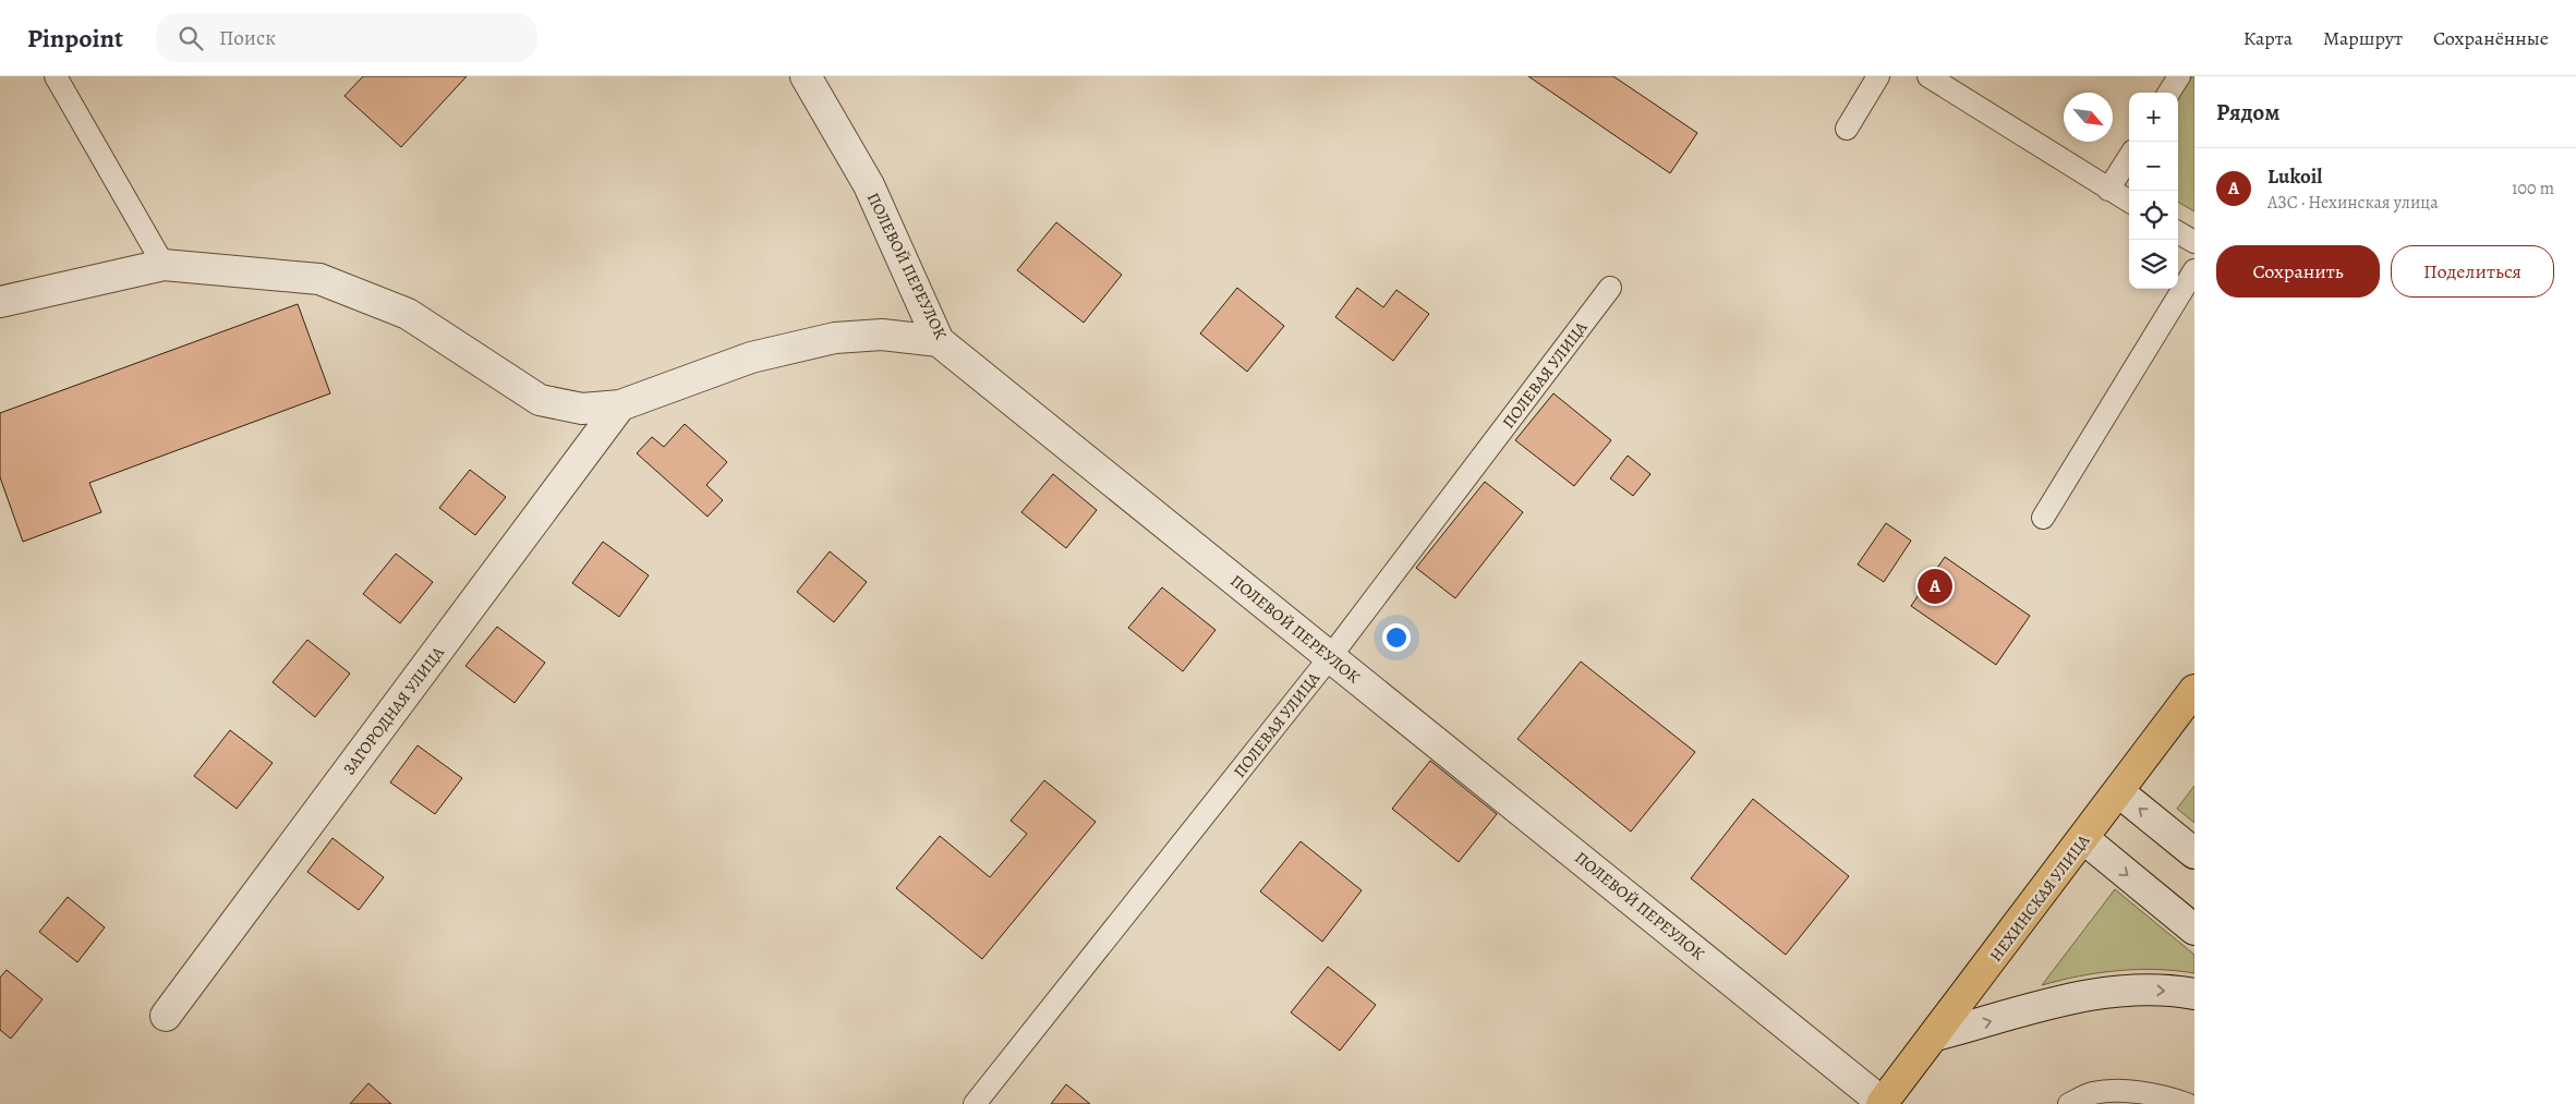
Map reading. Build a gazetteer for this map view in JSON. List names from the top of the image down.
{
  "streets": {
    "main road": ["НЕХИНСКАЯ УЛИЦА"],
    "street": ["ПОЛЕВОЙ ПЕРЕУЛОК", "ЗАГОРОДНАЯ УЛИЦА"],
    "lane": ["ПОЛЕВАЯ УЛИЦА"]
  },
  "crossings": [
    ["ПОЛЕВОЙ ПЕРЕУЛОК", "ПОЛЕВАЯ УЛИЦА"],
    ["ПОЛЕВОЙ ПЕРЕУЛОК", "НЕХИНСКАЯ УЛИЦА"]
  ],
  "north": "bottom right",
  "page": {
    "header": "Pinpoint",
    "search": "Поиск",
    "nav": ["Карта", "Маршрут", "Сохранённые"],
    "heading": "Рядом",
    "map_buttons": ["+", "−"],
    "list": [
      {
        "mark": "A",
        "name": "Lukoil",
        "note": "АЗС · Нехинская улица",
        "value": "100 m"
      }
    ],
    "buttons": ["Сохранить", "Поделиться"],
    "pins": "A"
  }
}
